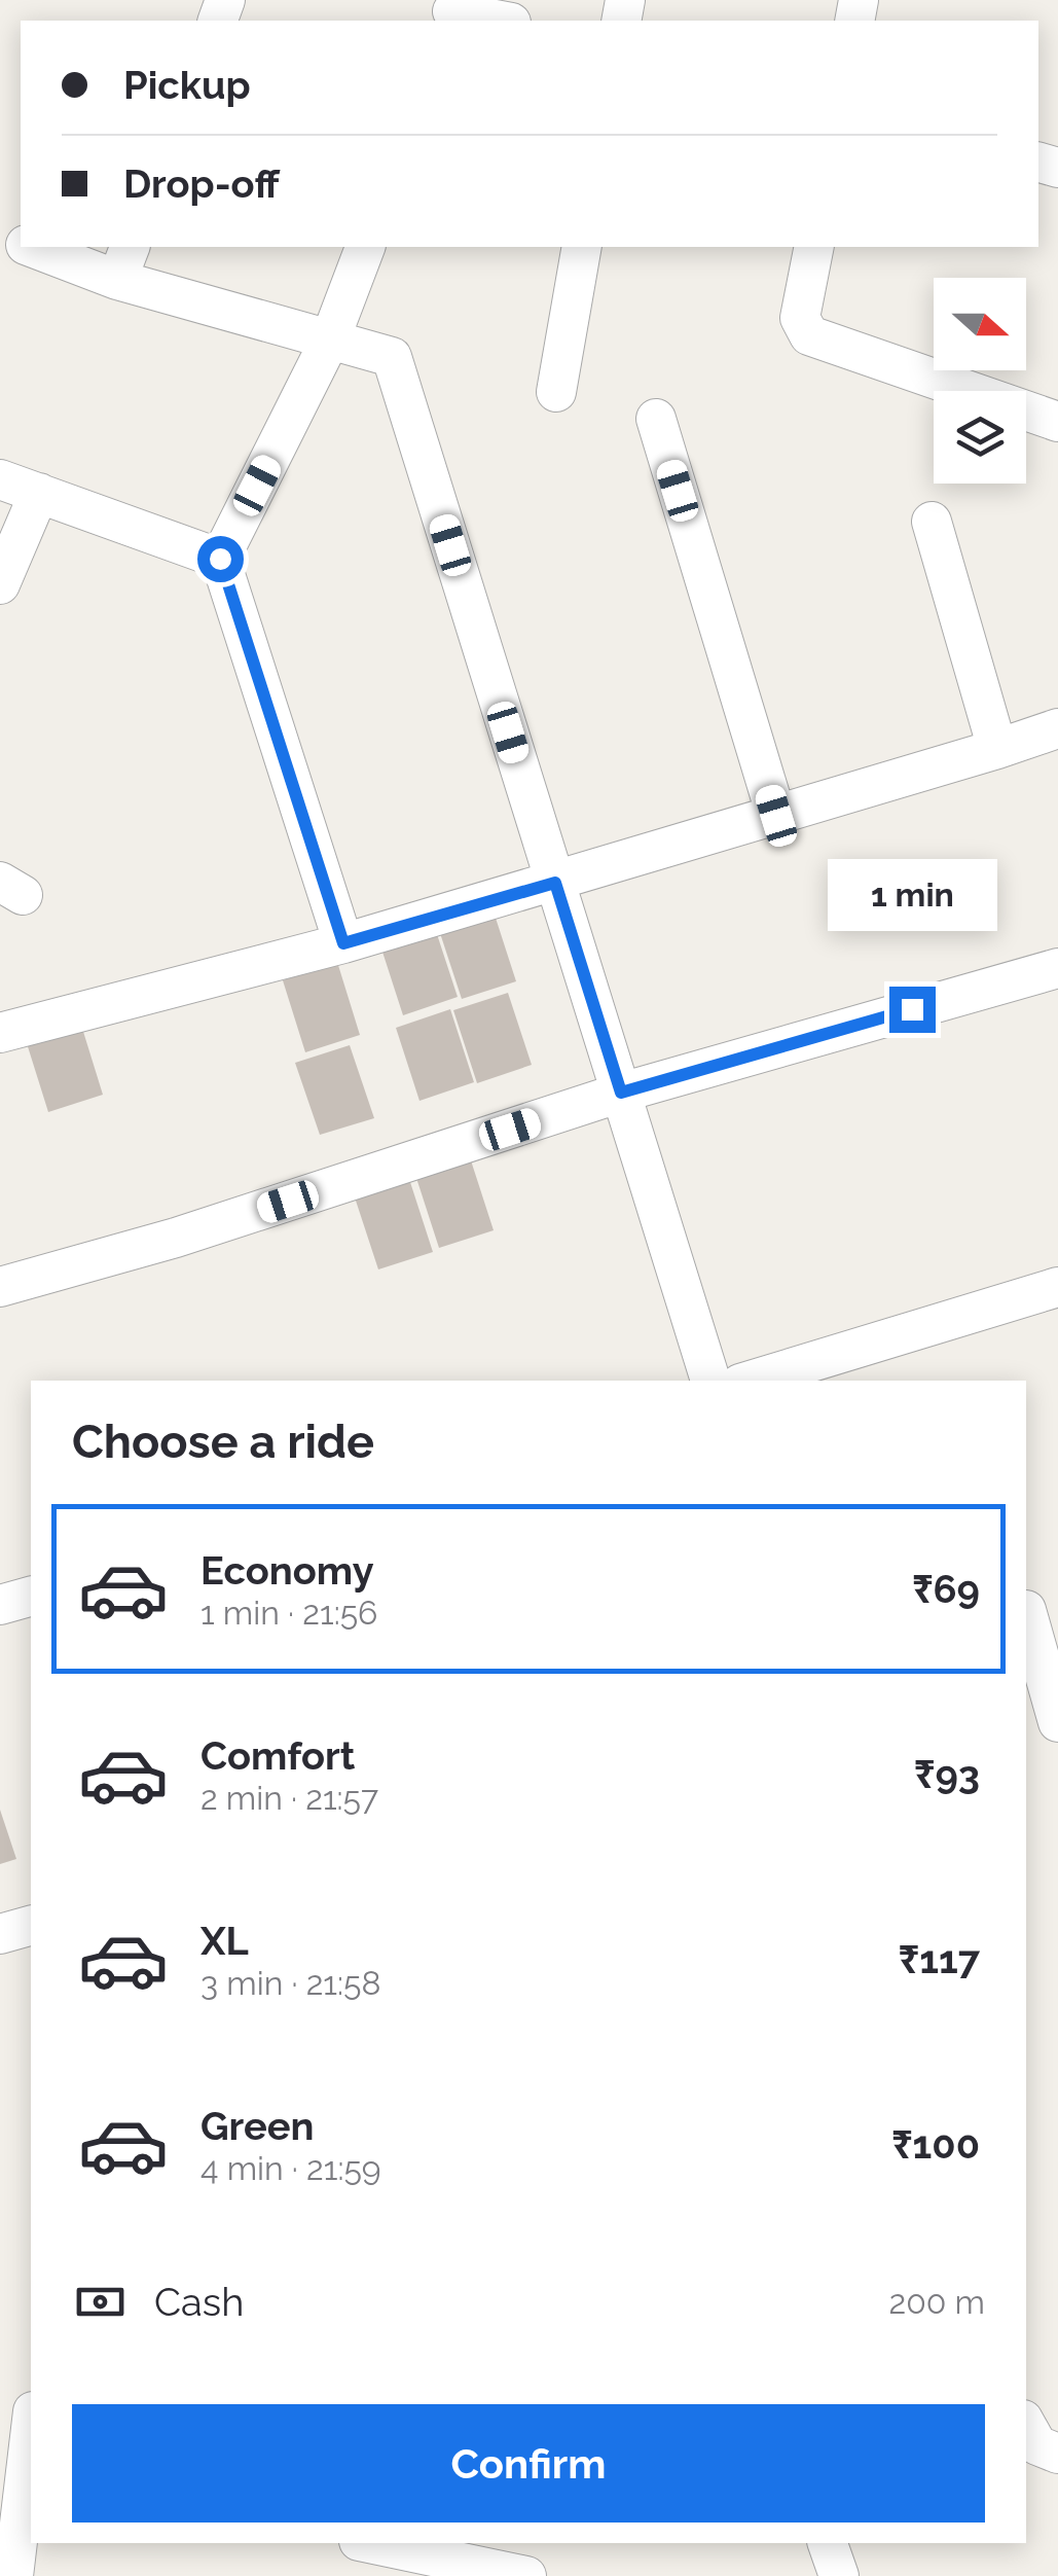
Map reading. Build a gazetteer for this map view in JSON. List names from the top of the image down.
{
  "north": "right",
  "page": {
    "banner": ["Pickup", "Drop-off"],
    "bubble": "1 min",
    "heading": "Choose a ride",
    "list": [
      {
        "name": "Economy",
        "note": "1 min · 21:56",
        "value": "₹69"
      },
      {
        "name": "Comfort",
        "note": "2 min · 21:57",
        "value": "₹93"
      },
      {
        "name": "XL",
        "note": "3 min · 21:58",
        "value": "₹117"
      },
      {
        "name": "Green",
        "note": "4 min · 21:59",
        "value": "₹100"
      }
    ],
    "pay": ["Cash", "200 m"],
    "buttons": "Confirm"
  }
}
